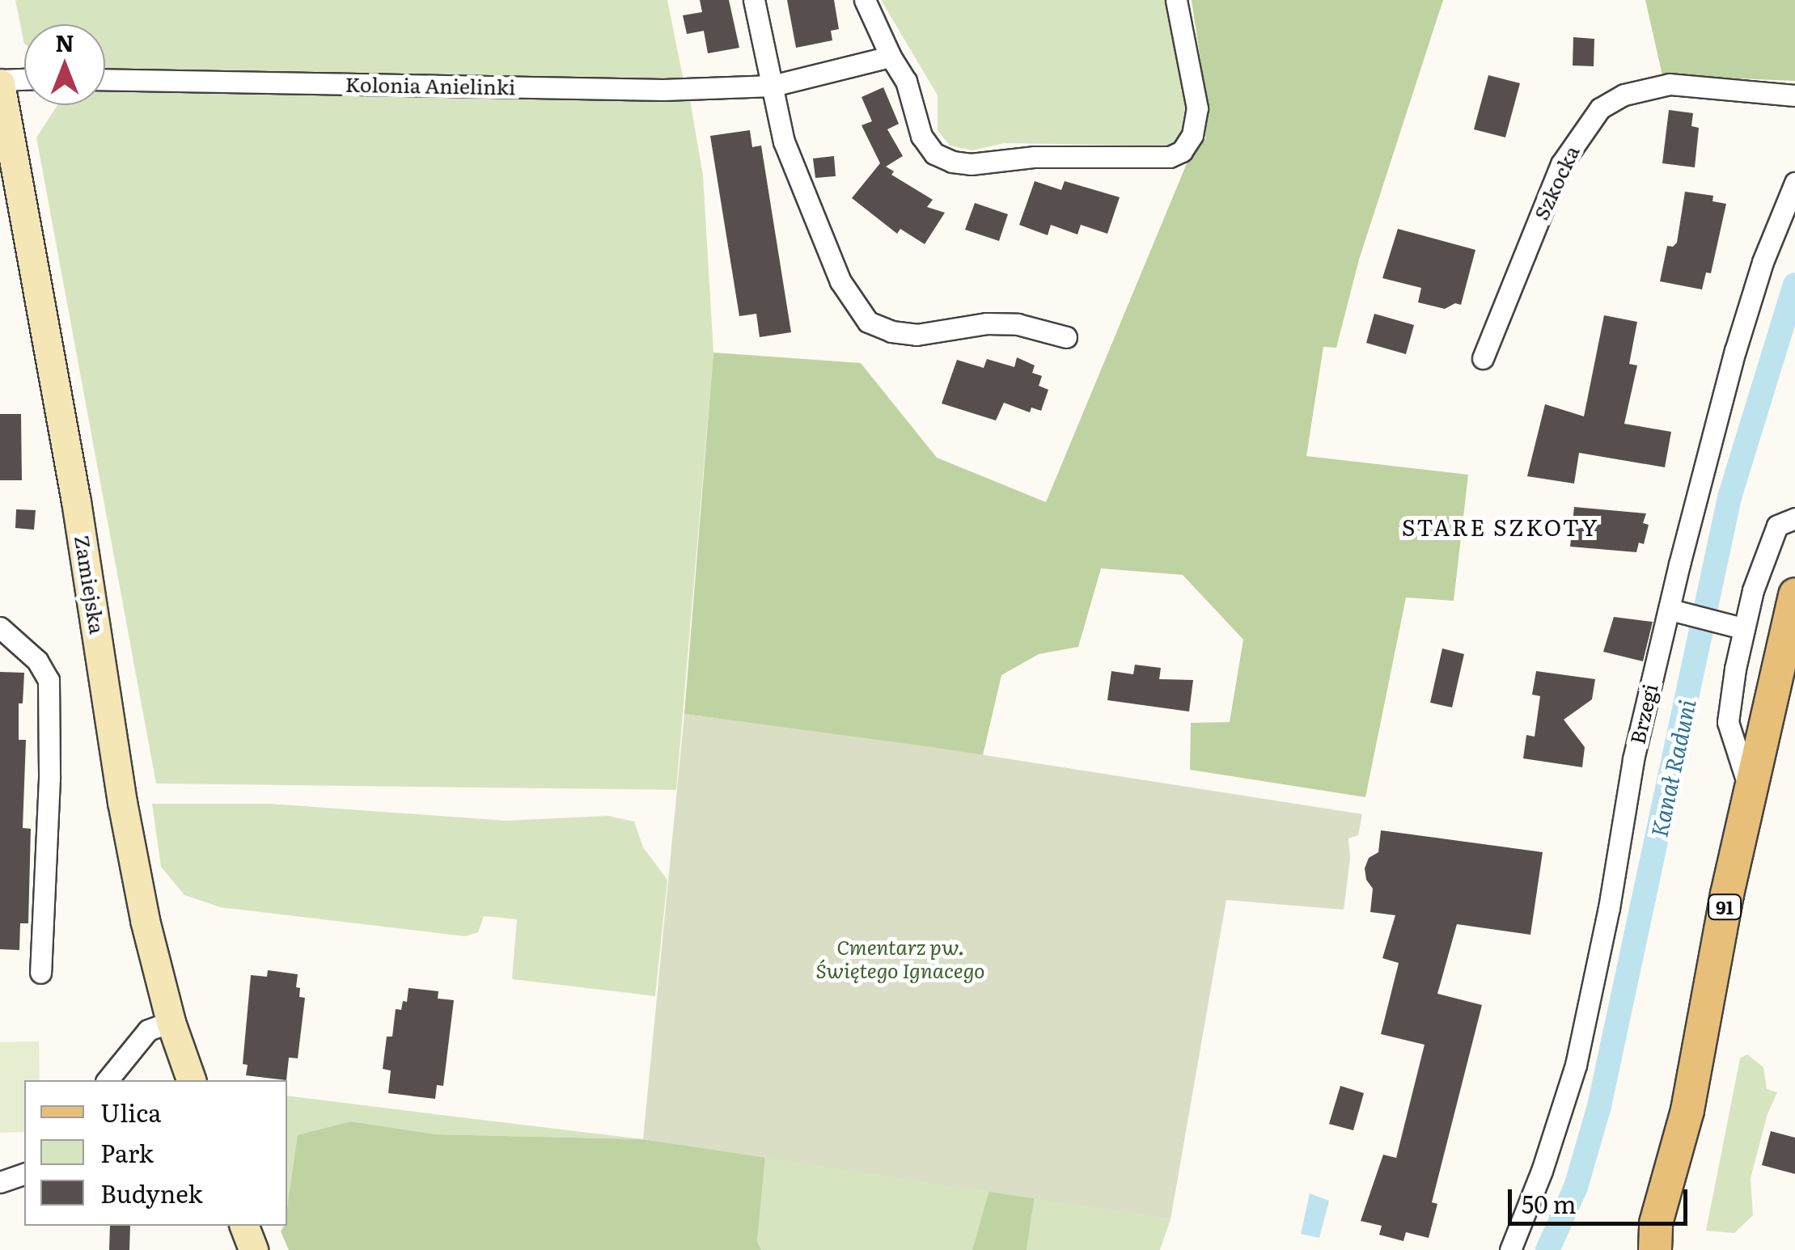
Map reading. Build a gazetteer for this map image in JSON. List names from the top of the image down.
{
  "streets": {
    "main road": ["91"],
    "street": [
      "Kolonia Anielinki",
      "Szkocka",
      "Zamiejska",
      "Brzegi"
    ]
  },
  "districts": ["STARE SZKOTY"],
  "water": ["Kanał Raduni"],
  "parks": ["Cmentarz pw. Świętego Ignacego"],
  "legend": ["Ulica", "Park", "Budynek"],
  "scale_bar": "50 m",
  "north": "top"
}
